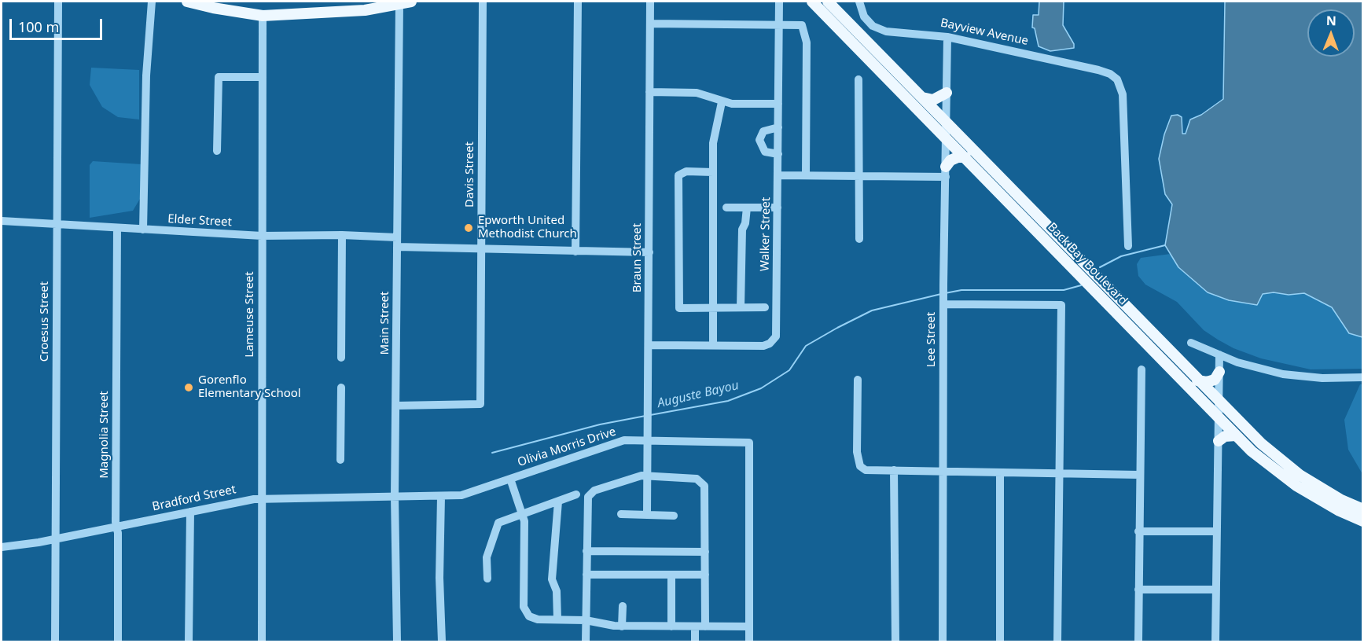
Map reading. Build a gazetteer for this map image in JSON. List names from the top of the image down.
{
  "streets": {
    "main road": ["Back Bay Boulevard"],
    "street": [
      "Bayview Avenue",
      "Davis Street",
      "Elder Street",
      "Walker Street",
      "Braun Street",
      "Lameuse Street",
      "Croesus Street",
      "Main Street",
      "Lee Street",
      "Magnolia Street",
      "Olivia Morris Drive",
      "Bradford Street"
    ]
  },
  "crossings": [
    ["Bayview Avenue", "Lee Street"],
    ["Davis Street", "Main Street"],
    ["Elder Street", "Lameuse Street"],
    ["Elder Street", "Croesus Street"],
    ["Elder Street", "Main Street"],
    ["Elder Street", "Magnolia Street"],
    ["Walker Street", "Braun Street"],
    ["Braun Street", "Olivia Morris Drive"],
    ["Back Bay Boulevard", "Lee Street"],
    ["Lameuse Street", "Bradford Street"],
    ["Croesus Street", "Bradford Street"],
    ["Main Street", "Olivia Morris Drive"],
    ["Main Street", "Bradford Street"],
    ["Magnolia Street", "Bradford Street"],
    ["Olivia Morris Drive", "Bradford Street"]
  ],
  "water": ["Auguste Bayou"],
  "places": ["Epworth United Methodist Church", "Gorenflo Elementary School"],
  "scale_bar": "100 m",
  "north": "top"
}
